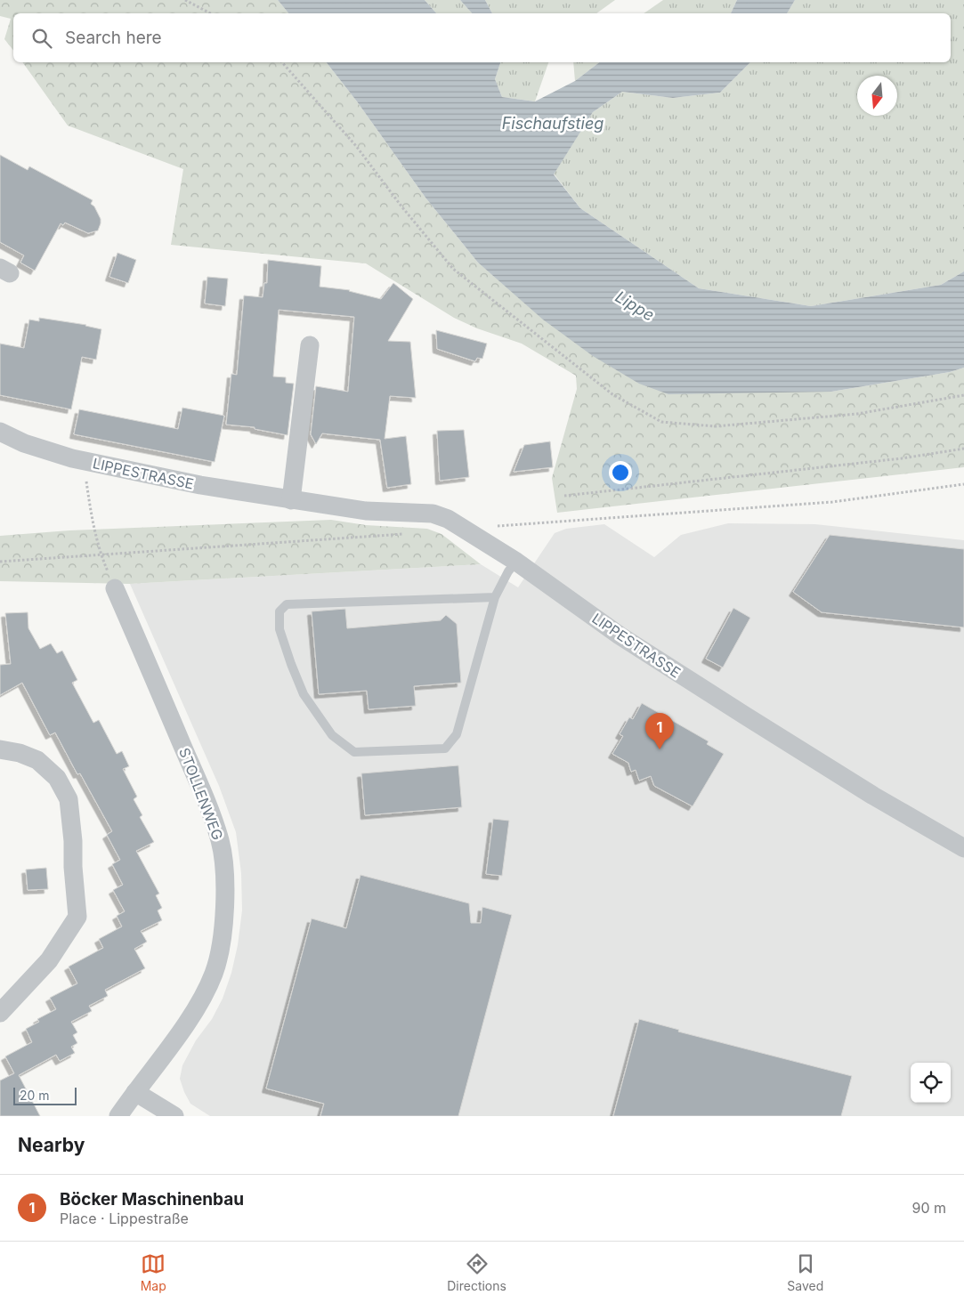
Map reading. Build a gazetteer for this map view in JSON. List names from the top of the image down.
{
  "streets": {
    "street": ["LIPPESTRASSE", "STOLLENWEG"]
  },
  "water": ["Fischaufstieg", "Lippe"],
  "scale_bar": "20 m",
  "north": "bottom",
  "page": {
    "search": "Search here",
    "pins": "1",
    "scale": "20 m",
    "heading": "Nearby",
    "list": [
      {
        "mark": "1",
        "name": "Böcker Maschinenbau",
        "note": "Place · Lippestraße",
        "value": "90 m"
      }
    ],
    "nav": ["Map", "Directions", "Saved"]
  }
}
